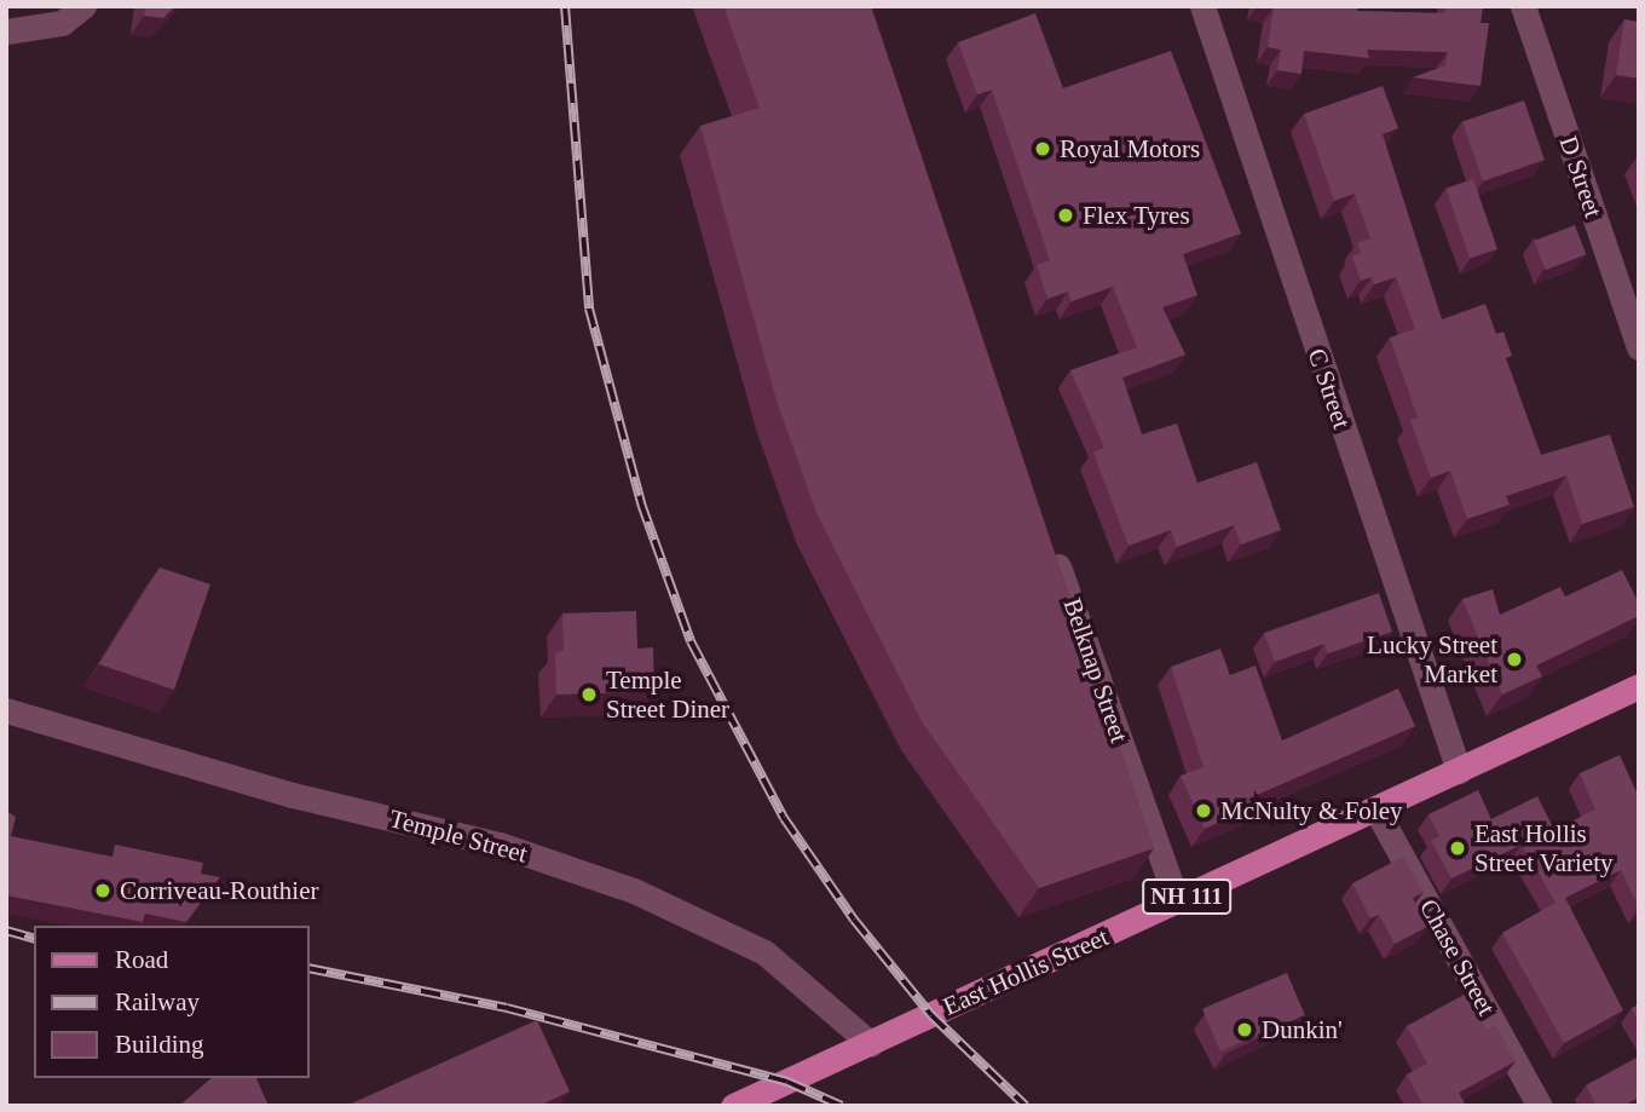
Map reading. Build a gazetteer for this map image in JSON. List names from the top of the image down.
{
  "streets": {
    "main road": ["NH 111", "East Hollis Street"],
    "street": [
      "D Street",
      "C Street",
      "Belknap Street",
      "Temple Street",
      "Chase Street"
    ]
  },
  "crossings": [
    ["C Street", "East Hollis Street"],
    ["Belknap Street", "East Hollis Street"],
    ["Temple Street", "East Hollis Street"],
    ["Chase Street", "East Hollis Street"]
  ],
  "places": [
    "Royal Motors",
    "Flex Tyres",
    "Lucky Street Market",
    "Temple Street Diner",
    "McNulty & Foley",
    "East Hollis Street Variety",
    "Corriveau-Routhier",
    "Dunkin'"
  ],
  "legend": ["Road", "Railway", "Building"]
}
